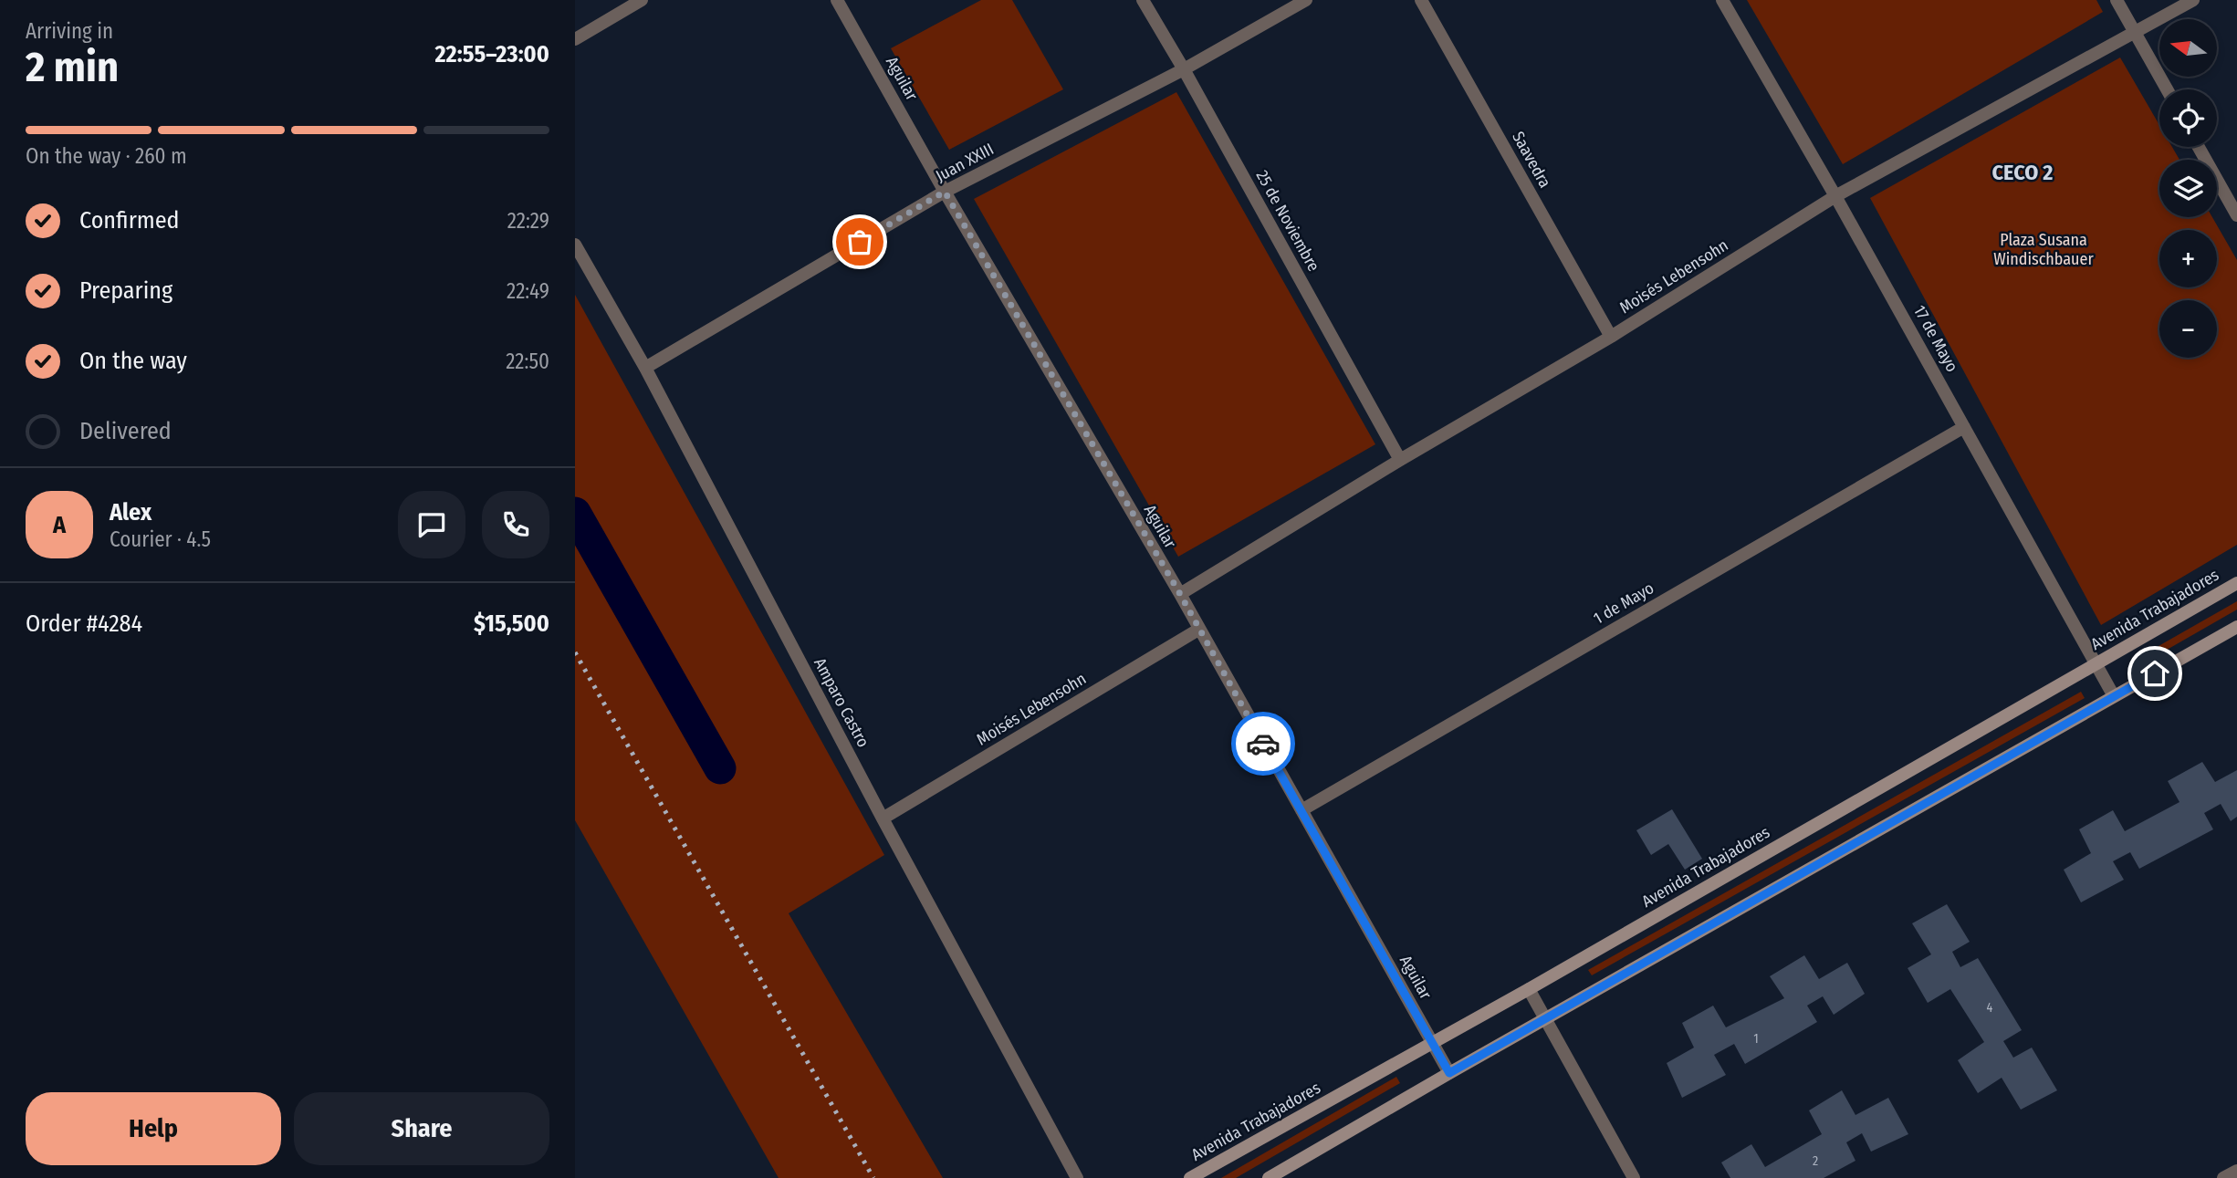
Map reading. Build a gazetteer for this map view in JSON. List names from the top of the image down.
{
  "streets": {
    "main road": ["Avenida Trabajadores"],
    "street": [
      "Aguilar",
      "Saavedra",
      "Juan XXIII",
      "25 de Noviembre",
      "Moisés Lebensohn",
      "17 de Mayo",
      "1 de Mayo",
      "Amparo Castro"
    ]
  },
  "crossings": [
    ["Aguilar", "Juan XXIII"],
    ["Aguilar", "Moisés Lebensohn"],
    ["Aguilar", "1 de Mayo"],
    ["Aguilar", "Avenida Trabajadores"],
    ["Saavedra", "Moisés Lebensohn"],
    ["Juan XXIII", "25 de Noviembre"],
    ["Juan XXIII", "Amparo Castro"],
    ["25 de Noviembre", "Moisés Lebensohn"],
    ["Moisés Lebensohn", "17 de Mayo"],
    ["Moisés Lebensohn", "Amparo Castro"],
    ["17 de Mayo", "1 de Mayo"],
    ["17 de Mayo", "Avenida Trabajadores"]
  ],
  "districts": ["CECO 2"],
  "parks": ["Plaza Susana Windischbauer"],
  "house_numbers": ["4", "1", "2"],
  "north": "left",
  "page": {
    "heading": ["2 min", "Arriving in", "22:55–23:00"],
    "panel": [
      "Alex",
      "Courier · 4.5",
      "Order #4284",
      "$15,500"
    ],
    "map_buttons": ["+", "−"],
    "bar": "On the way · 260 m",
    "list": [
      ["Confirmed", "22:29"],
      ["Preparing", "22:49"],
      ["On the way", "22:50"],
      "Delivered"
    ],
    "round": "A",
    "buttons": ["Help", "Share"]
  }
}
